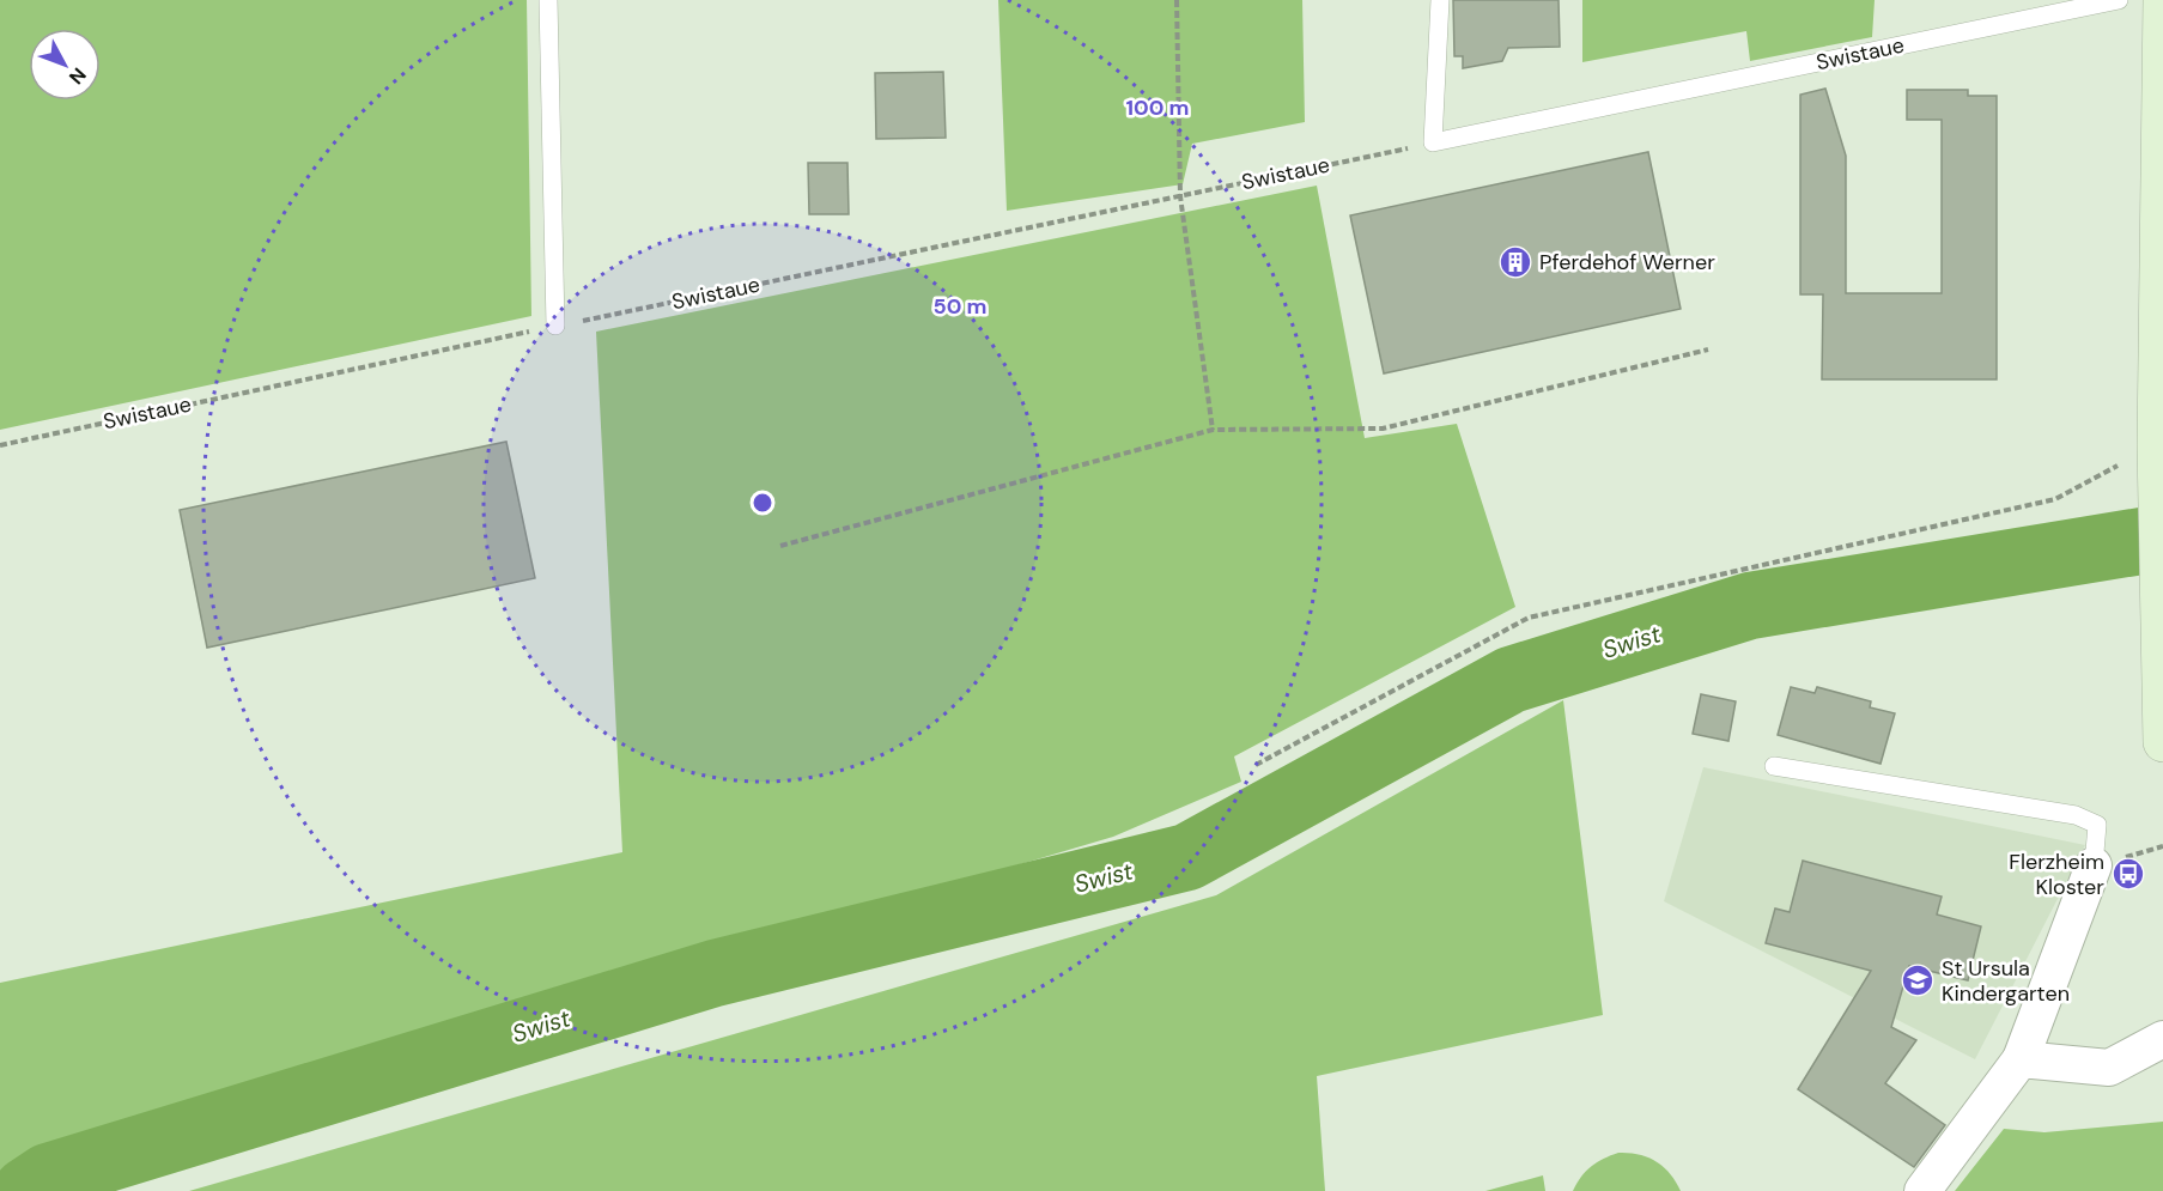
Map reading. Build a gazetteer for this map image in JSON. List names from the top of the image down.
{
  "streets": {
    "lane": ["Swistaue"]
  },
  "water": ["Swist"],
  "places": {
    "building": ["Pferdehof Werner"],
    "bus stop": ["Flerzheim Kloster"],
    "school or university": ["St Ursula Kindergarten"]
  },
  "north": "bottom right",
  "rings": ["100 m", "50 m"]
}
